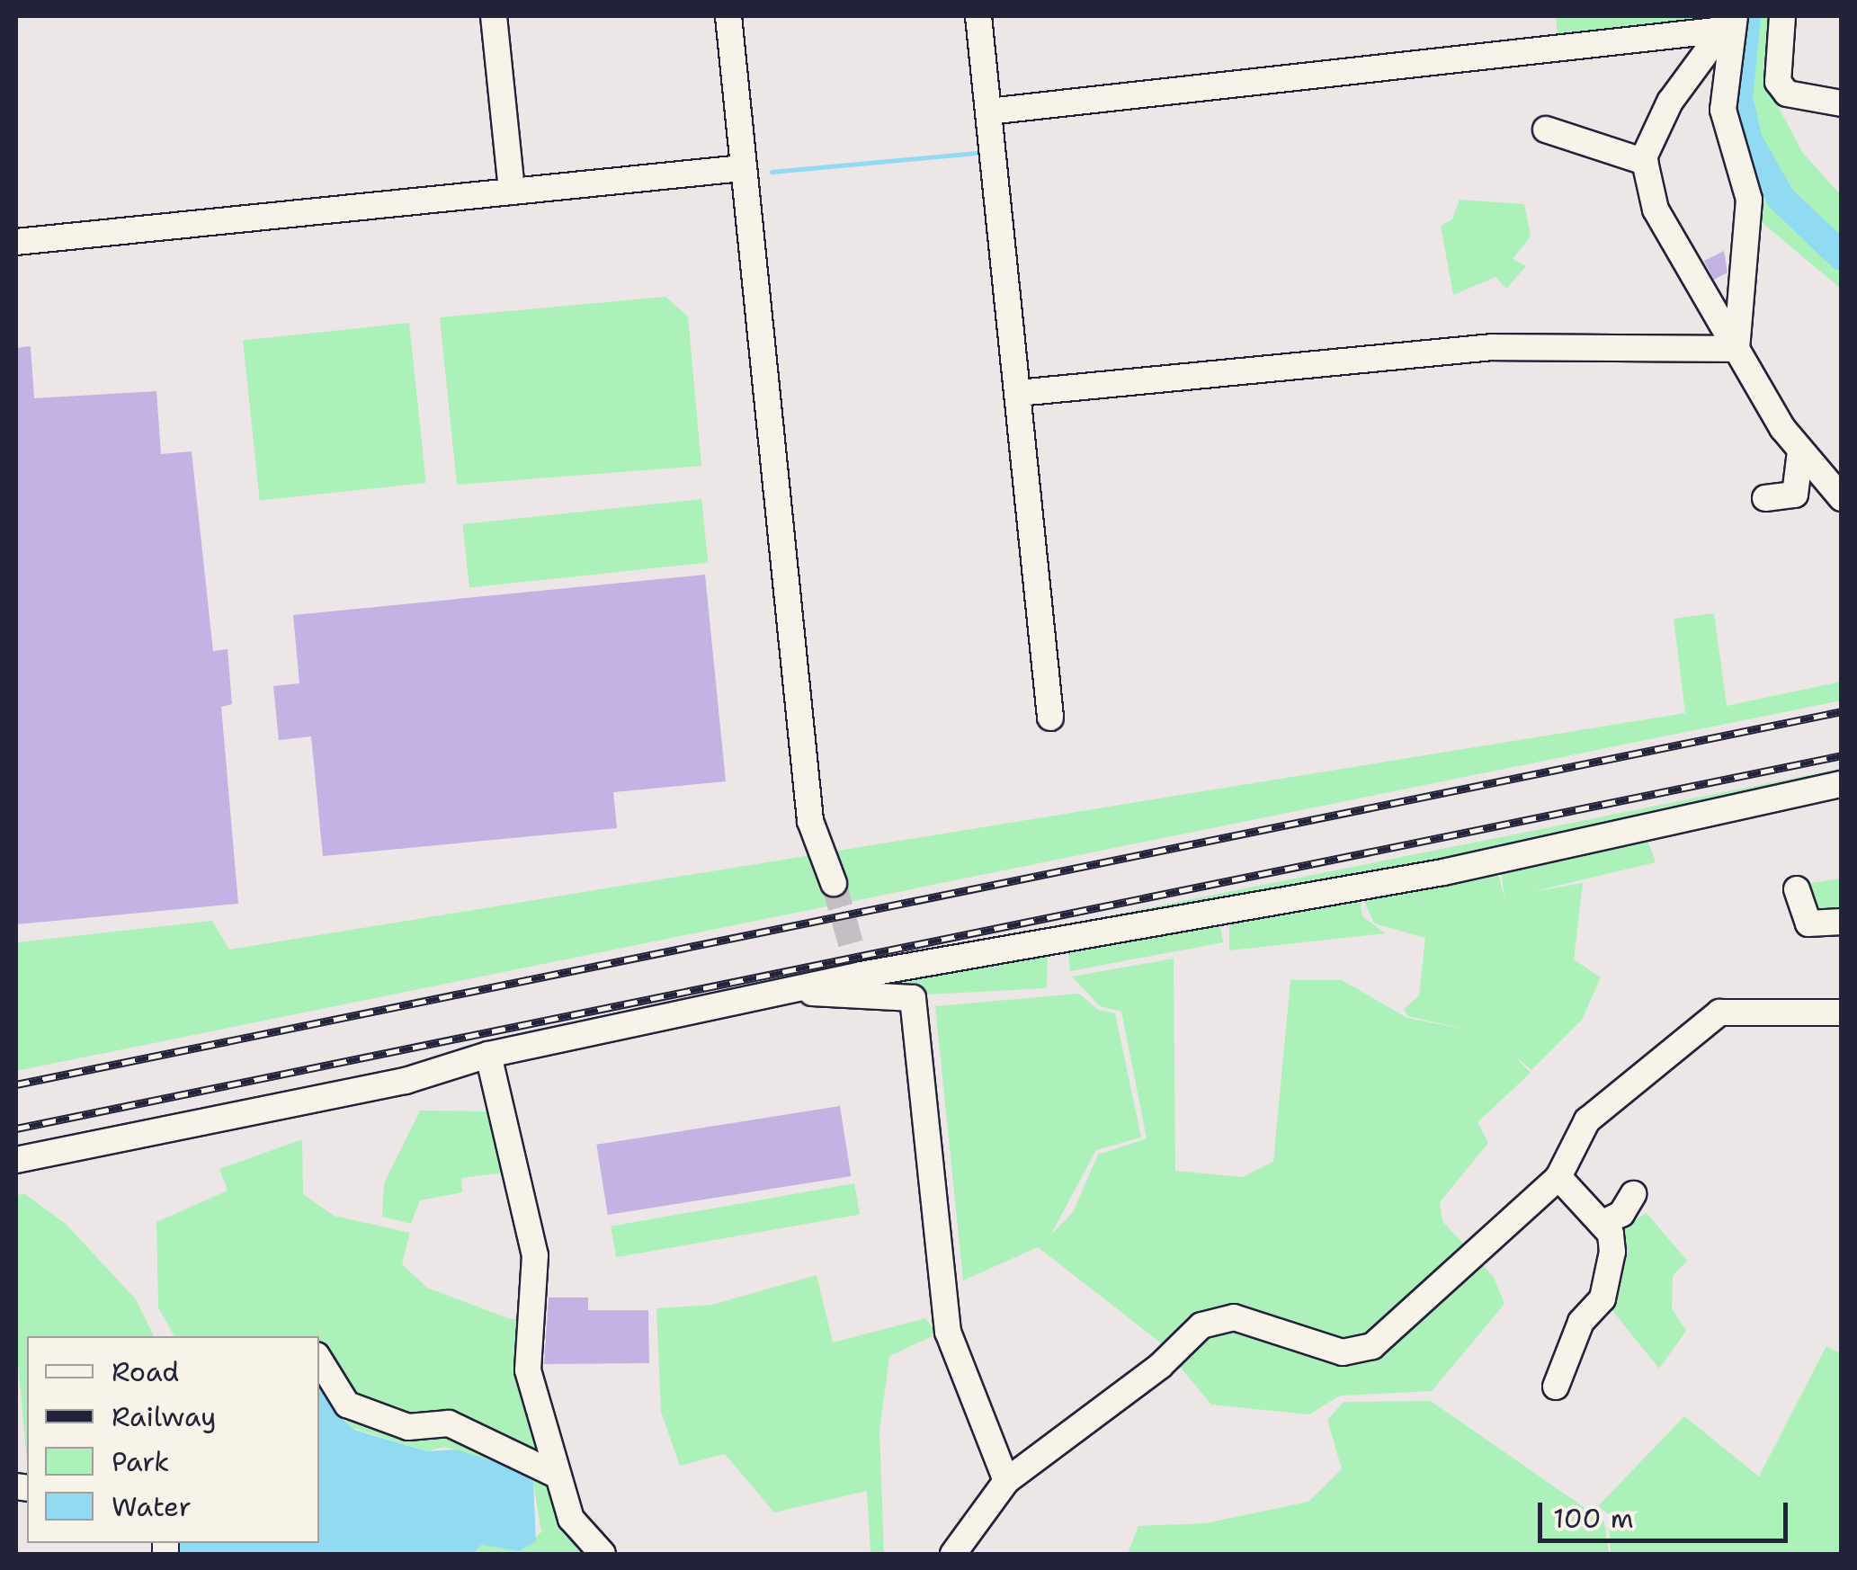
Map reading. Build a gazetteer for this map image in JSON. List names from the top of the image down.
{
  "legend": [
    "Road",
    "Railway",
    "Park",
    "Water"
  ],
  "scale_bar": "100 m"
}
